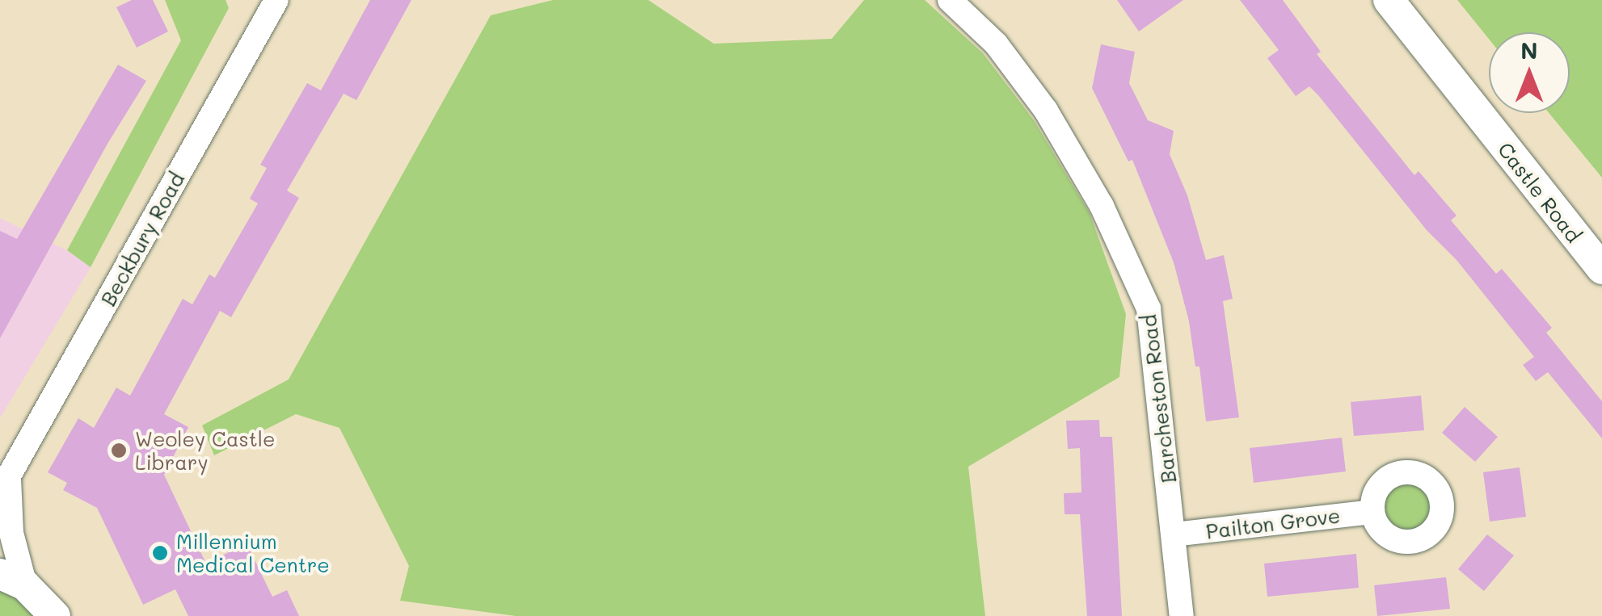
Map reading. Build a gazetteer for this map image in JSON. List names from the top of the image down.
{
  "streets": {
    "street": [
      "Castle Road",
      "Beckbury Road",
      "Barcheston Road",
      "Pailton Grove"
    ]
  },
  "crossings": [
    ["Barcheston Road", "Pailton Grove"]
  ],
  "places": ["Weoley Castle Library", "Millennium Medical Centre"],
  "north": "top"
}
